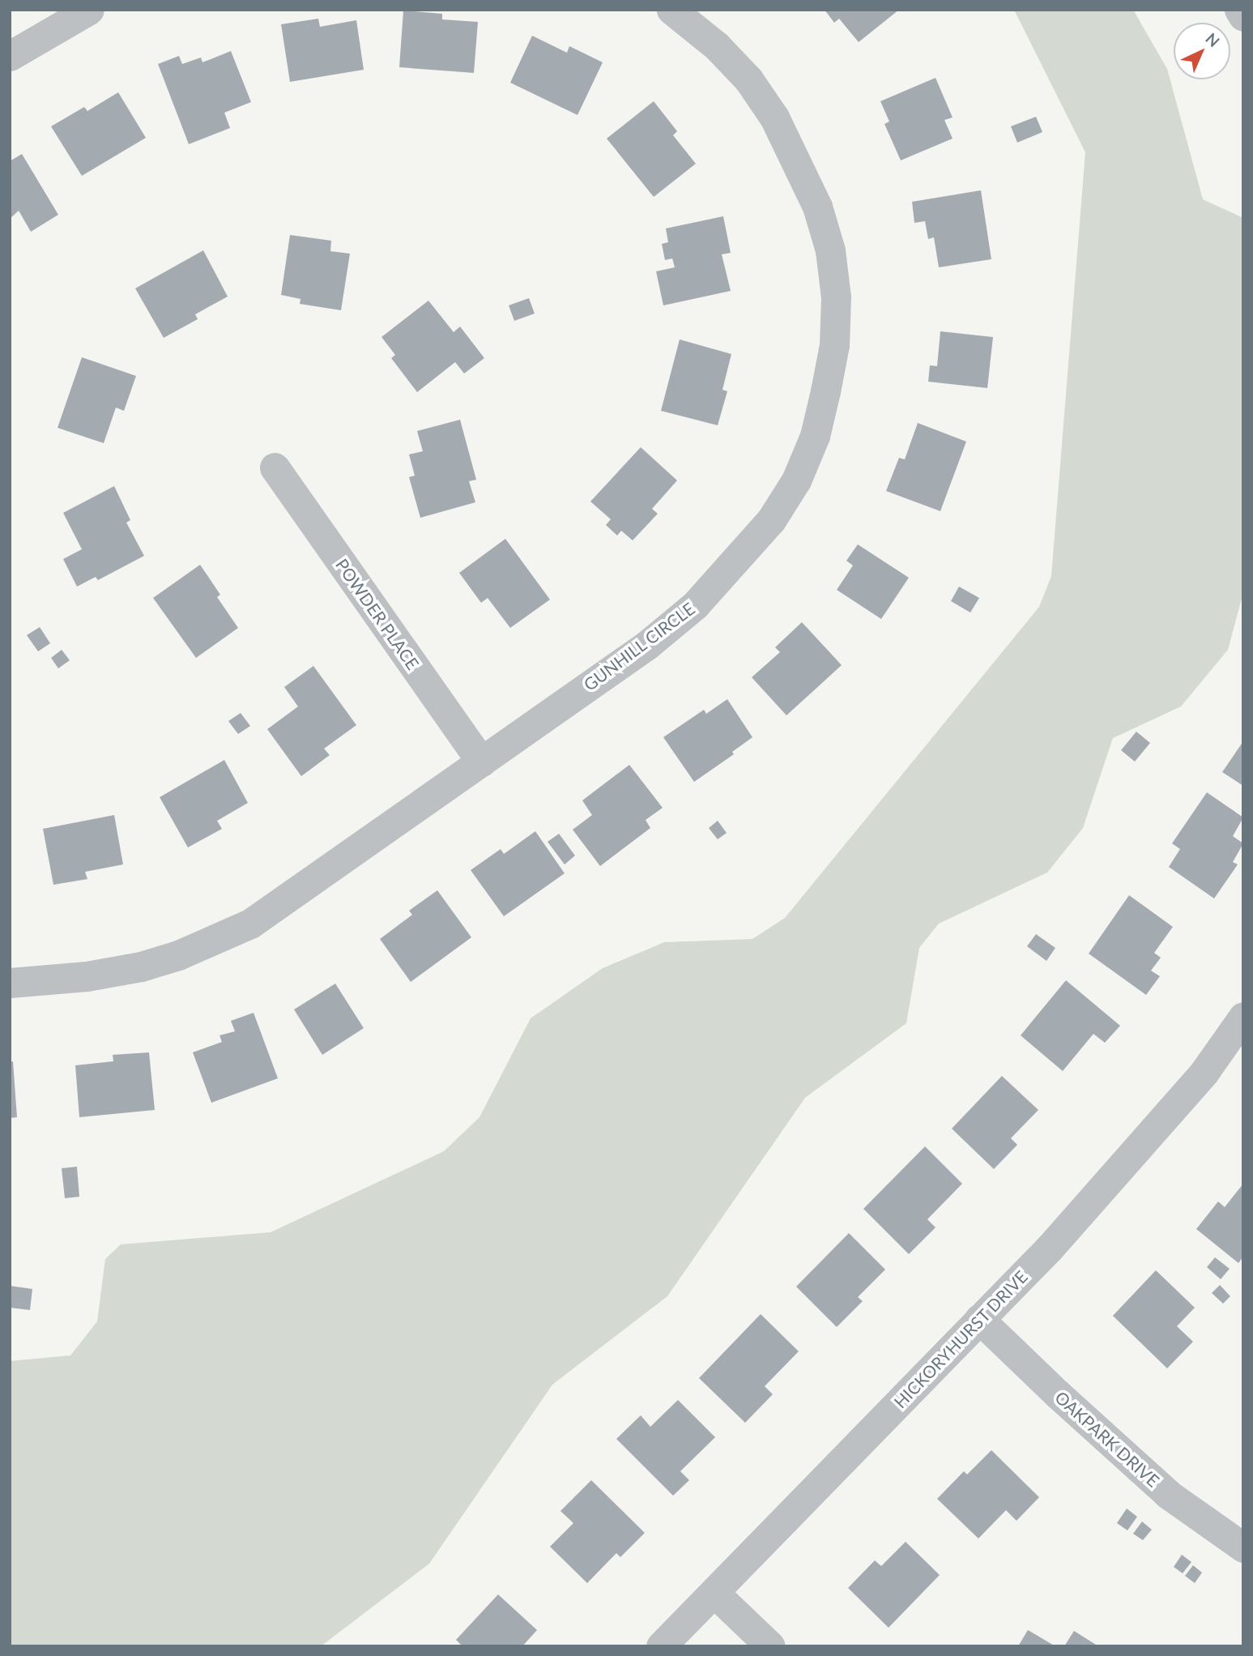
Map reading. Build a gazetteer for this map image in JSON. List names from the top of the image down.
{
  "streets": {
    "street": [
      "POWDER PLACE",
      "GUNHILL CIRCLE",
      "HICKORYHURST DRIVE",
      "OAKPARK DRIVE"
    ]
  },
  "crossings": [
    ["POWDER PLACE", "GUNHILL CIRCLE"],
    ["HICKORYHURST DRIVE", "OAKPARK DRIVE"]
  ],
  "north": "top right"
}
